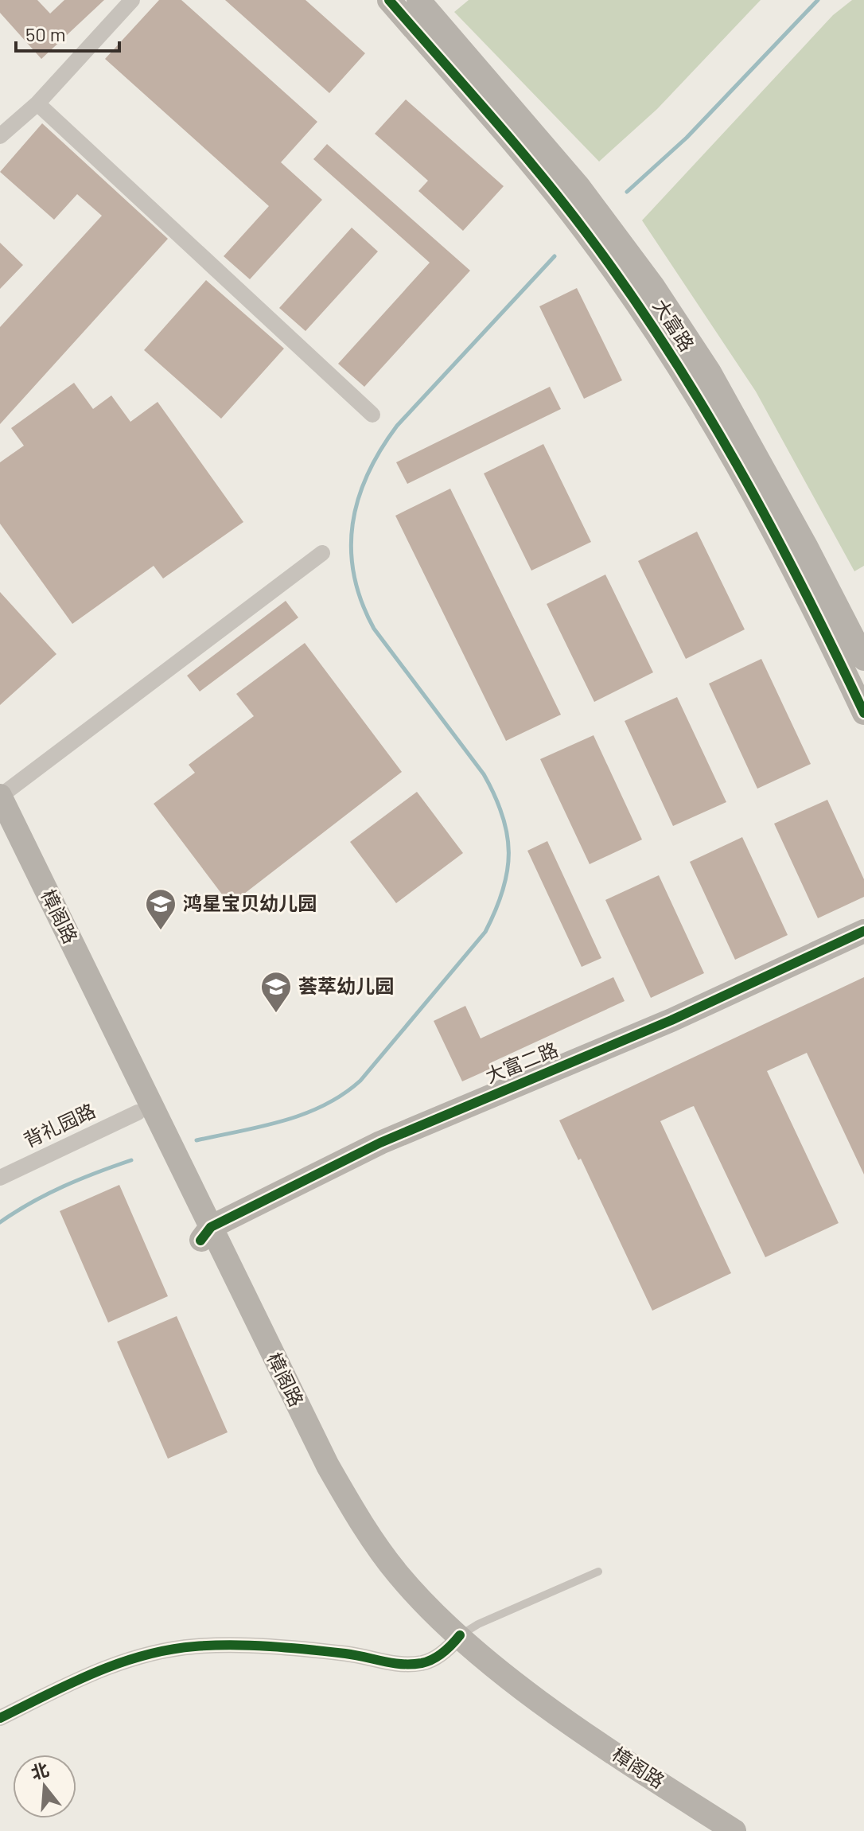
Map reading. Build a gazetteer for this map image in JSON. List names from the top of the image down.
{
  "streets": {
    "street": [
      "大富路",
      "樟阁路",
      "大富二路",
      "背礼园路"
    ]
  },
  "crossings": [
    ["樟阁路", "大富二路"],
    ["樟阁路", "背礼园路"]
  ],
  "places": {
    "school or university": ["鸿星宝贝幼儿园", "荟萃幼儿园"]
  },
  "scale_bar": "50 m",
  "north": "top"
}
